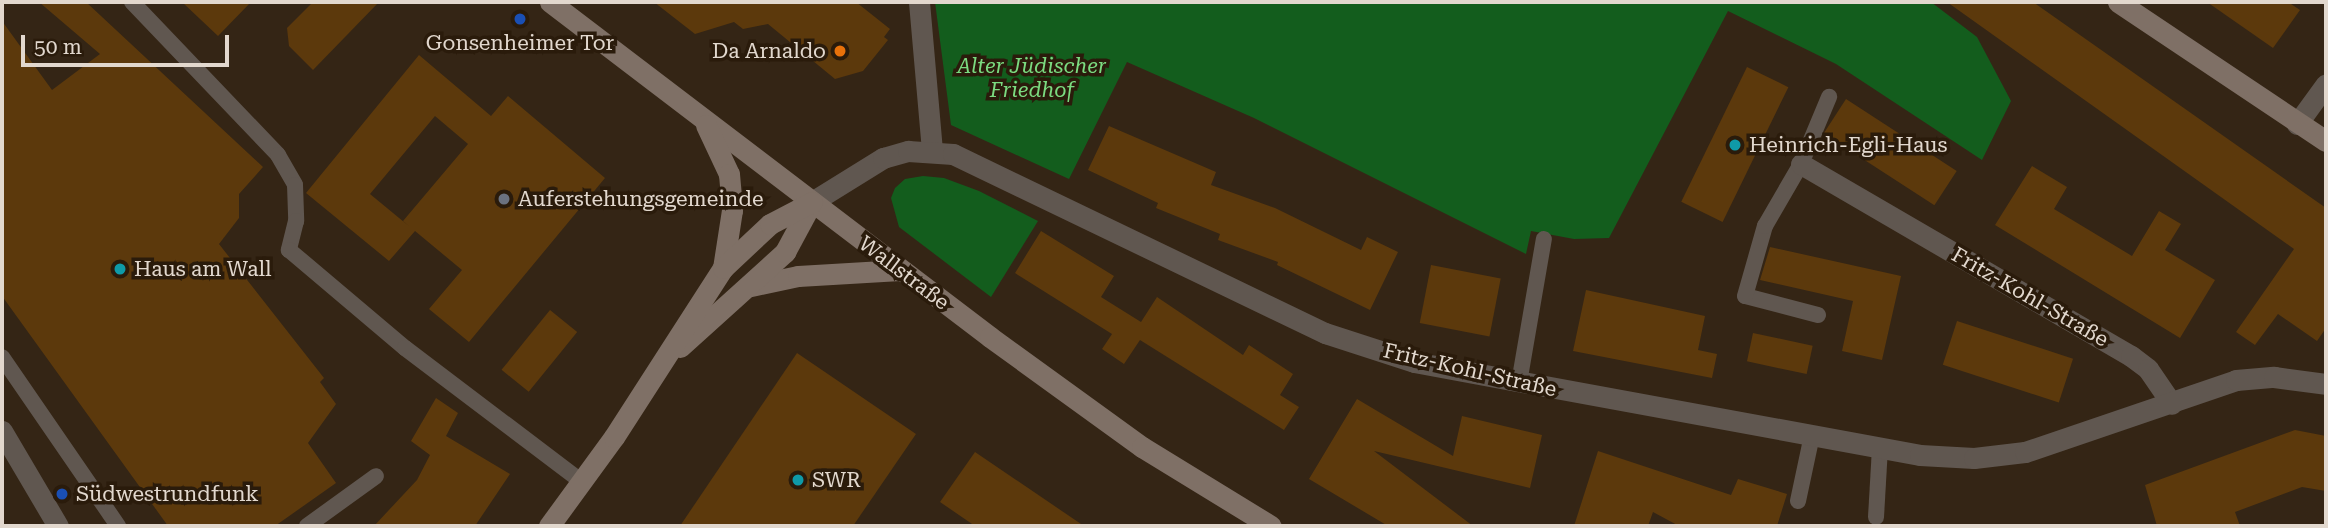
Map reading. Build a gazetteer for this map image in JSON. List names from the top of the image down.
{
  "streets": {
    "street": ["Wallstraße", "Fritz-Kohl-Straße"]
  },
  "crossings": [
    ["Wallstraße", "Fritz-Kohl-Straße"]
  ],
  "parks": ["Alter Jüdischer Friedhof"],
  "places": [
    "Gonsenheimer Tor",
    "Da Arnaldo",
    "Heinrich-Egli-Haus",
    "Auferstehungsgemeinde",
    "Haus am Wall",
    "SWR",
    "Südwestrundfunk"
  ],
  "scale_bar": "50 m"
}
